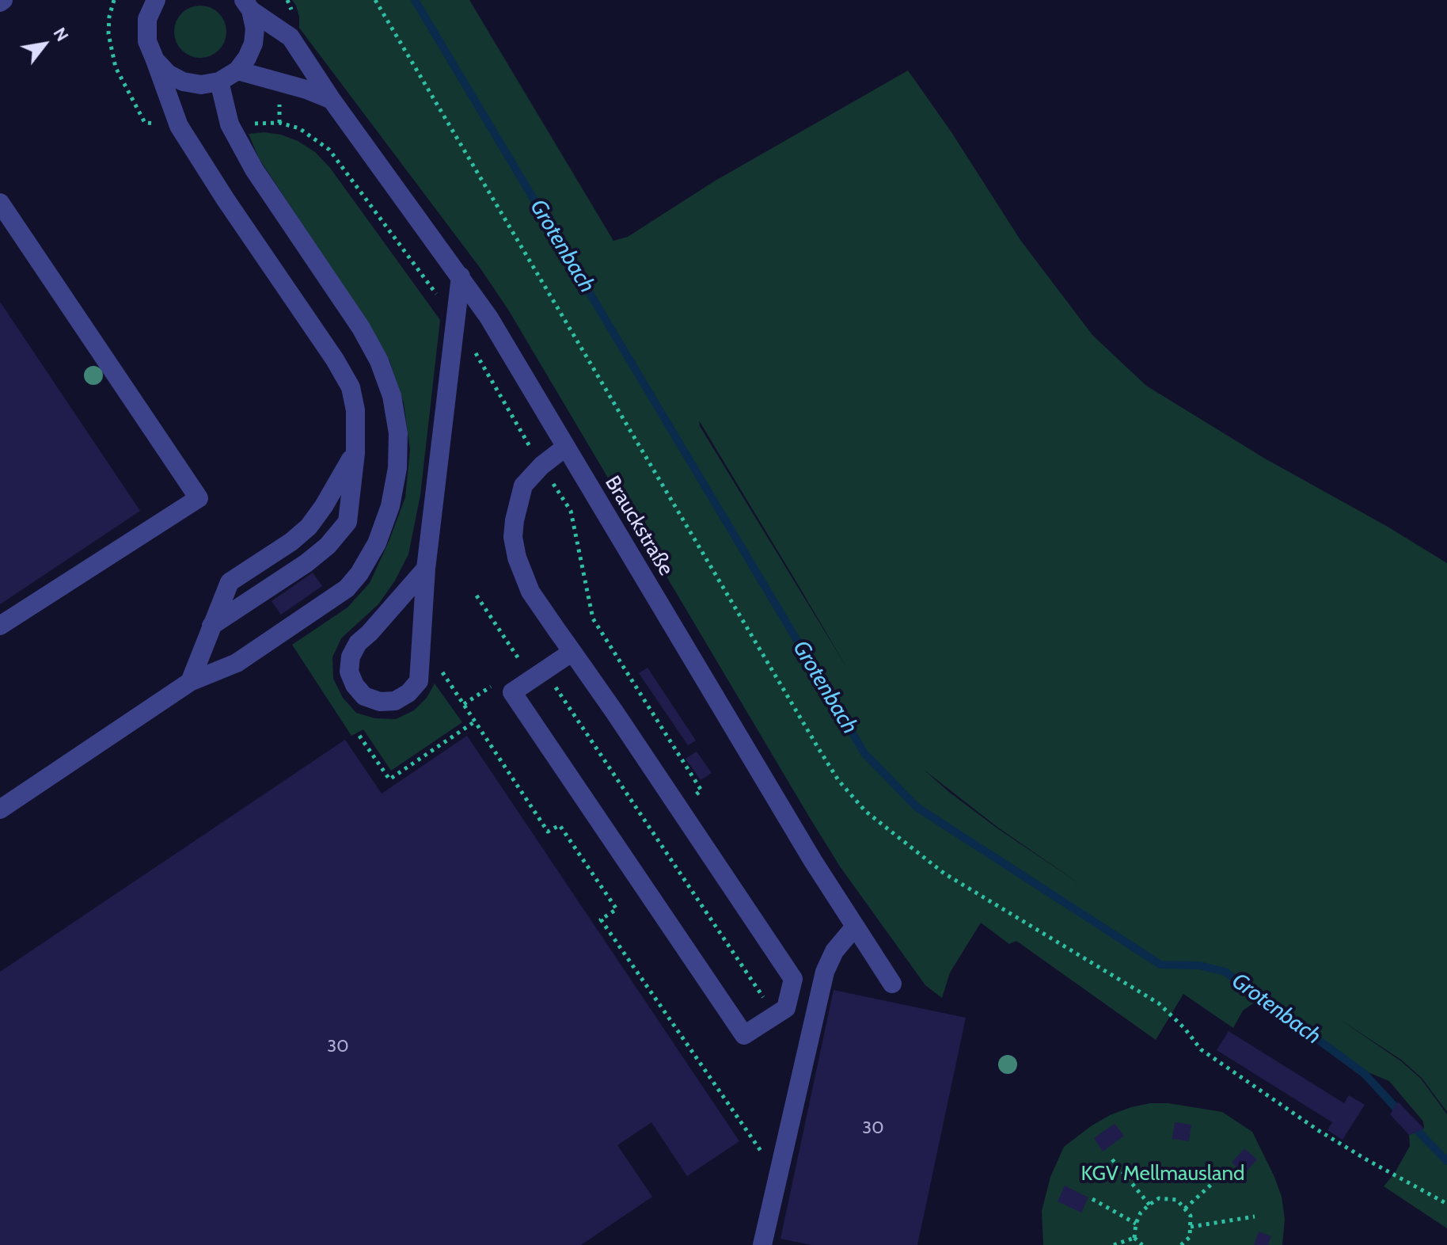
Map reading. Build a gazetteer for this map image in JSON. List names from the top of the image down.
{
  "streets": {
    "lane": ["Brauckstraße"]
  },
  "water": ["Grotenbach"],
  "parks": ["KGV Mellmausland"],
  "house_numbers": ["30", "30"],
  "north": "top right"
}
